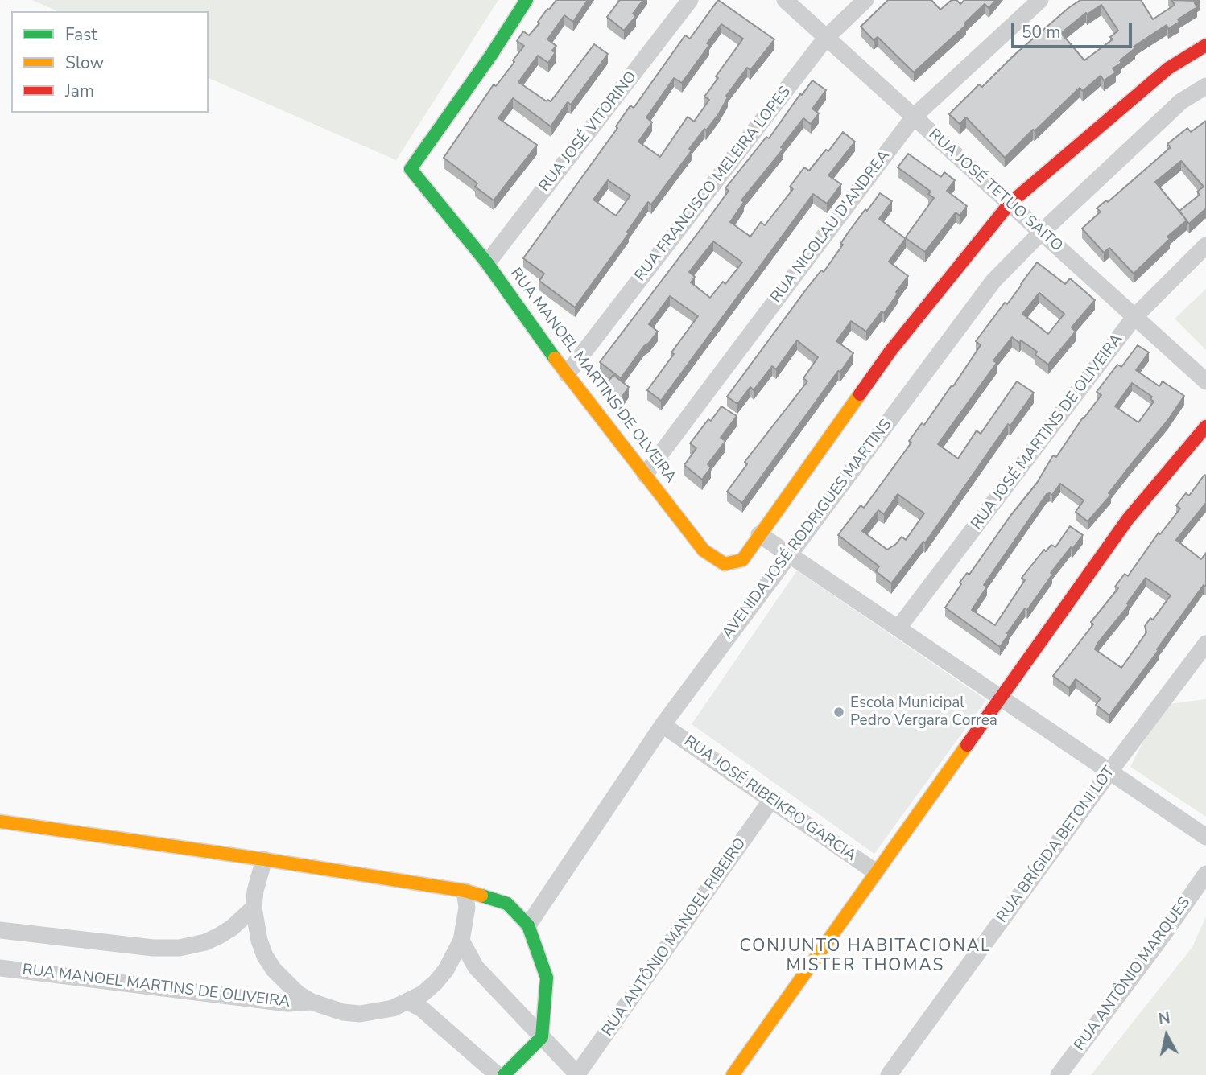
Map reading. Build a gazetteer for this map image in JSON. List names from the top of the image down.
{
  "streets": {
    "street": [
      "RUA JOSÉ VITORINO",
      "RUA FRANCISCO MELEIRA LOPES",
      "RUA JOSÉ TETUO SAITO",
      "RUA NICOLAU D'ANDREA",
      "RUA MANOEL MARTINS DE OLVEIRA",
      "RUA JOSÉ MARTINS DE OLIVEIRA",
      "AVENIDA JOSÉ RODRIGUES MARTINS",
      "RUA JOSÉ RIBEIKRO GARCIA",
      "RUA BRÍGIDA BETONI LOT",
      "RUA ANTÔNIO MANOEL RIBEIRO",
      "RUA ANTÔNIO MARQUES",
      "RUA MANOEL MARTINS DE OLIVEIRA"
    ]
  },
  "crossings": [
    ["RUA JOSÉ VITORINO", "RUA MANOEL MARTINS DE OLVEIRA"],
    ["RUA FRANCISCO MELEIRA LOPES", "RUA JOSÉ TETUO SAITO"],
    ["RUA FRANCISCO MELEIRA LOPES", "RUA MANOEL MARTINS DE OLVEIRA"],
    ["RUA JOSÉ TETUO SAITO", "RUA NICOLAU D'ANDREA"],
    ["RUA JOSÉ TETUO SAITO", "RUA JOSÉ MARTINS DE OLIVEIRA"],
    ["RUA JOSÉ TETUO SAITO", "AVENIDA JOSÉ RODRIGUES MARTINS"],
    ["RUA NICOLAU D'ANDREA", "RUA MANOEL MARTINS DE OLVEIRA"],
    ["AVENIDA JOSÉ RODRIGUES MARTINS", "RUA JOSÉ RIBEIKRO GARCIA"],
    ["RUA JOSÉ RIBEIKRO GARCIA", "RUA ANTÔNIO MANOEL RIBEIRO"]
  ],
  "districts": ["CONJUNTO HABITACIONAL MISTER THOMAS"],
  "places": ["Escola Municipal Pedro Vergara Correa"],
  "legend": ["Fast", "Slow", "Jam"],
  "scale_bar": "50 m",
  "north": "top"
}
